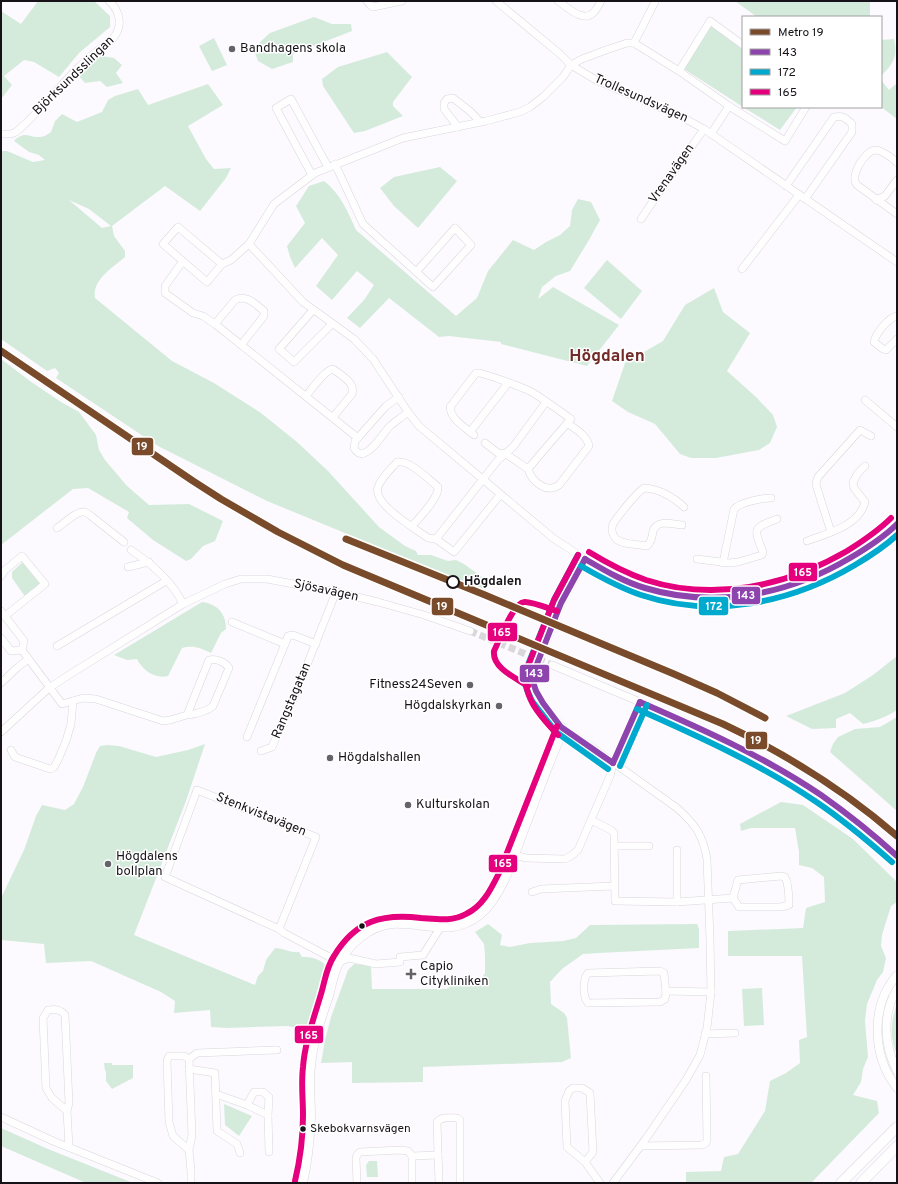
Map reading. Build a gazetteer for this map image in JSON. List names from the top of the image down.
{
  "streets": {
    "street": [
      "Björksundsslingan",
      "Trollesundsvägen",
      "Vrenavägen",
      "Sjösavägen",
      "Rangstagatan",
      "Stenkvistavägen"
    ]
  },
  "crossings": [
    ["Trollesundsvägen", "Vrenavägen"],
    ["Sjösavägen", "Rangstagatan"]
  ],
  "districts": ["Högdalen"],
  "places": {
    "other": [
      "Bandhagens skola",
      "Högdalen",
      "Fitness24Seven",
      "Högdalskyrkan",
      "Högdalshallen",
      "Kulturskolan",
      "Högdalens bollplan",
      "Skebokvarnsvägen"
    ],
    "health": ["Capio Citykliniken"]
  },
  "lines": [
    "metro line 19",
    "transit line 165",
    "transit line 143",
    "transit line 172"
  ],
  "legend": [
    "Metro 19",
    "143",
    "172",
    "165"
  ]
}
